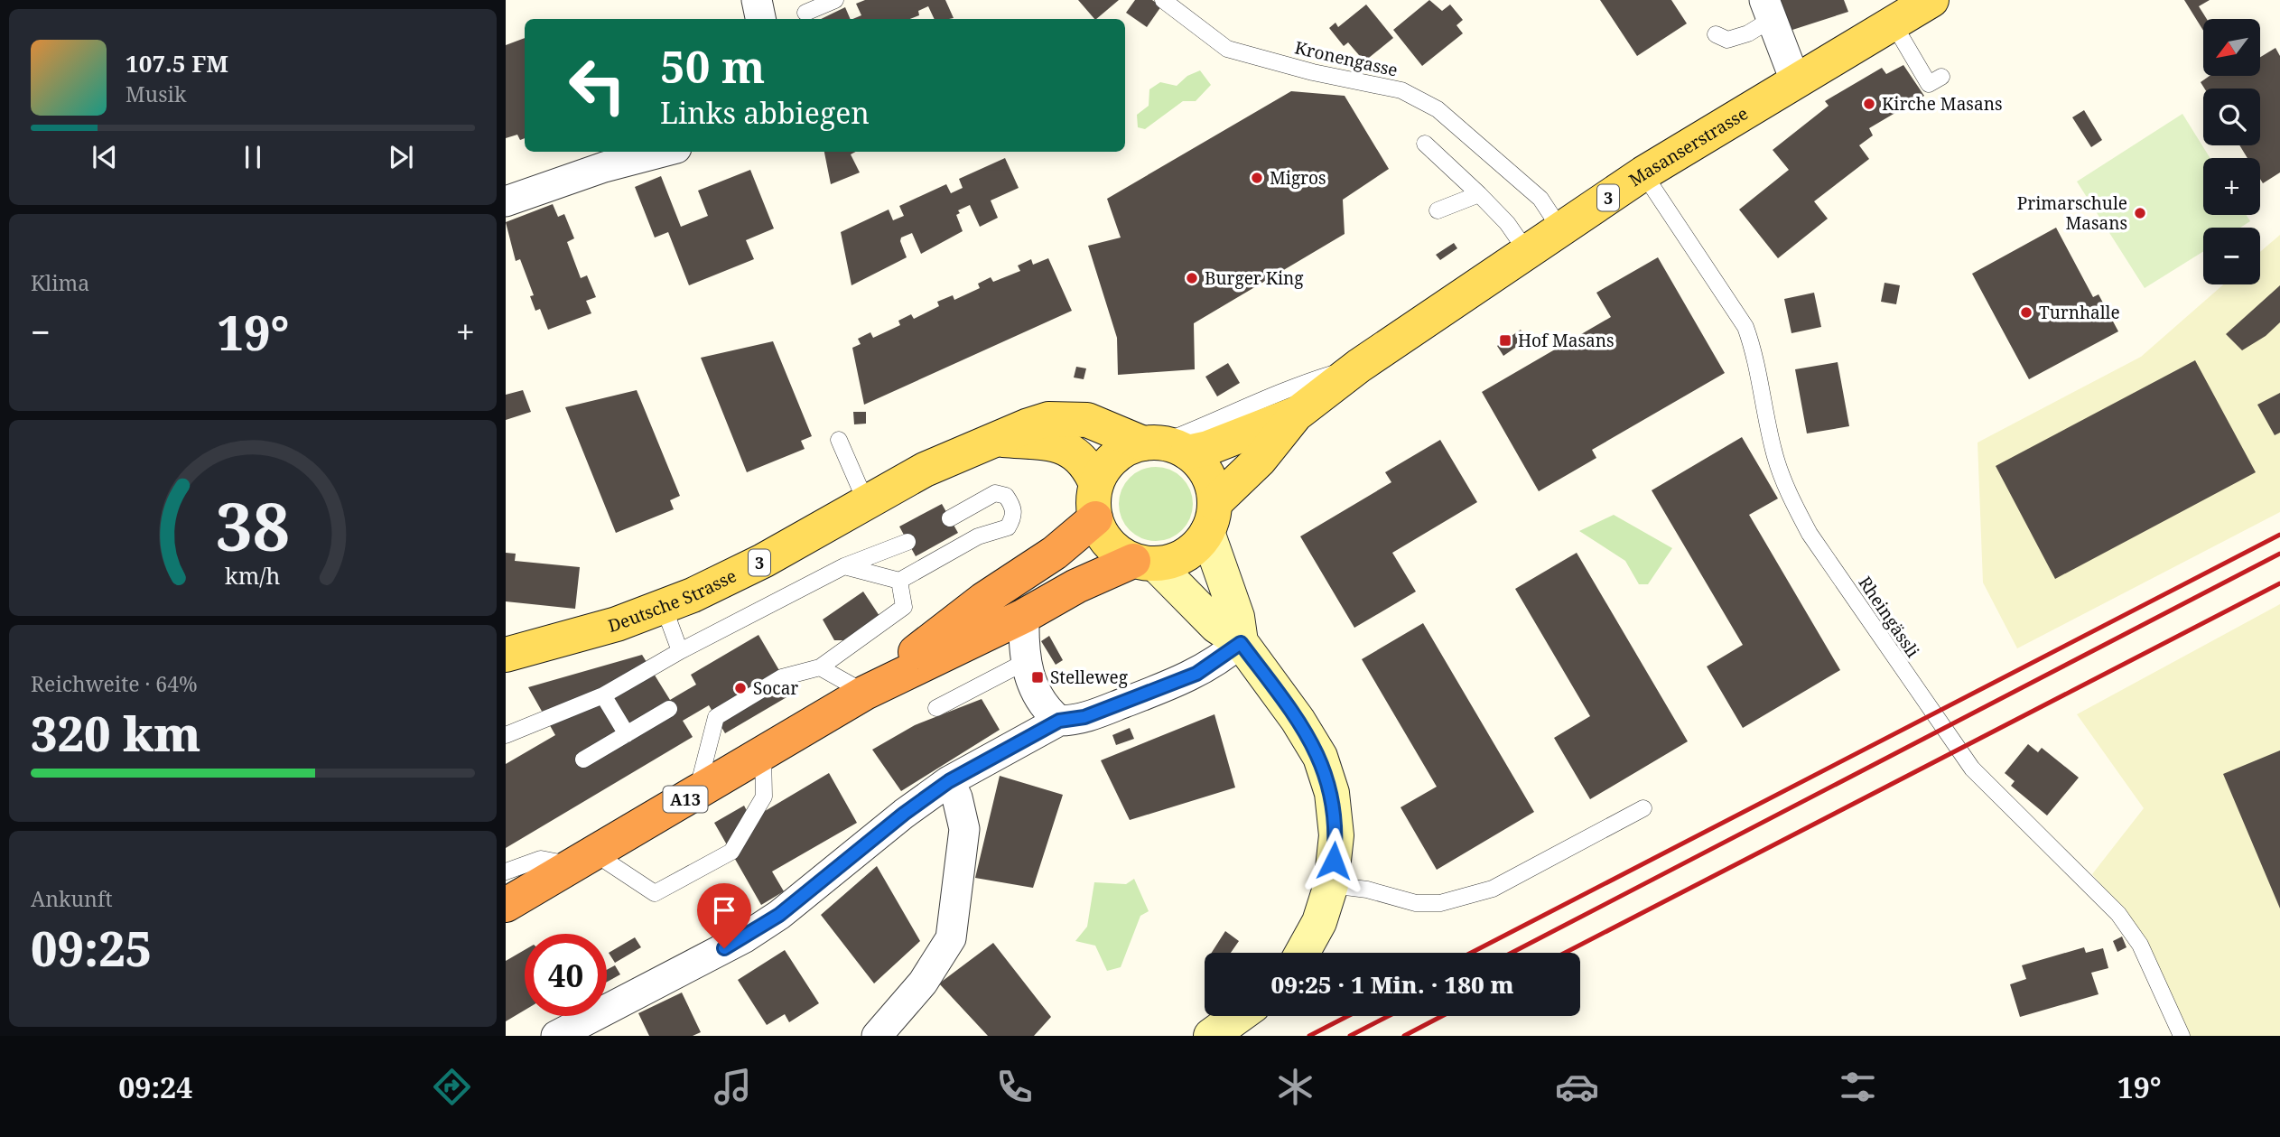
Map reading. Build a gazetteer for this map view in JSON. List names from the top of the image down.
{
  "streets": {
    "highway": ["A13"],
    "main road": ["Masanserstrasse", "3", "Deutsche Strasse"],
    "lane": ["Kronengasse", "Rheingässli"]
  },
  "crossings": [
    ["Kronengasse", "Masanserstrasse"],
    ["Masanserstrasse", "Deutsche Strasse"],
    ["Masanserstrasse", "Rheingässli"],
    ["Masanserstrasse", "A13"],
    ["Deutsche Strasse", "A13"]
  ],
  "places": {
    "other": [
      "Kirche Masans",
      "Migros",
      "Primarschule Masans",
      "Burger King",
      "Turnhalle",
      "Socar"
    ],
    "transit": ["Hof Masans", "Stelleweg"]
  },
  "north": "bottom left",
  "page": {
    "map_buttons": ["+", "−"],
    "turn": ["50 m", "Links abbiegen"],
    "song": ["107.5 FM", "Musik"],
    "tile": [
      "Klima",
      ["Reichweite · 64%", "320 km"],
      ["Ankunft", "09:25"]
    ],
    "heat": ["−", "19°", "+"],
    "limit": "40",
    "trip": "09:25 · 1 Min. · 180 m",
    "tabs": ["09:24", "19°"],
    "gauge": ["38", "km/h"]
  }
}
